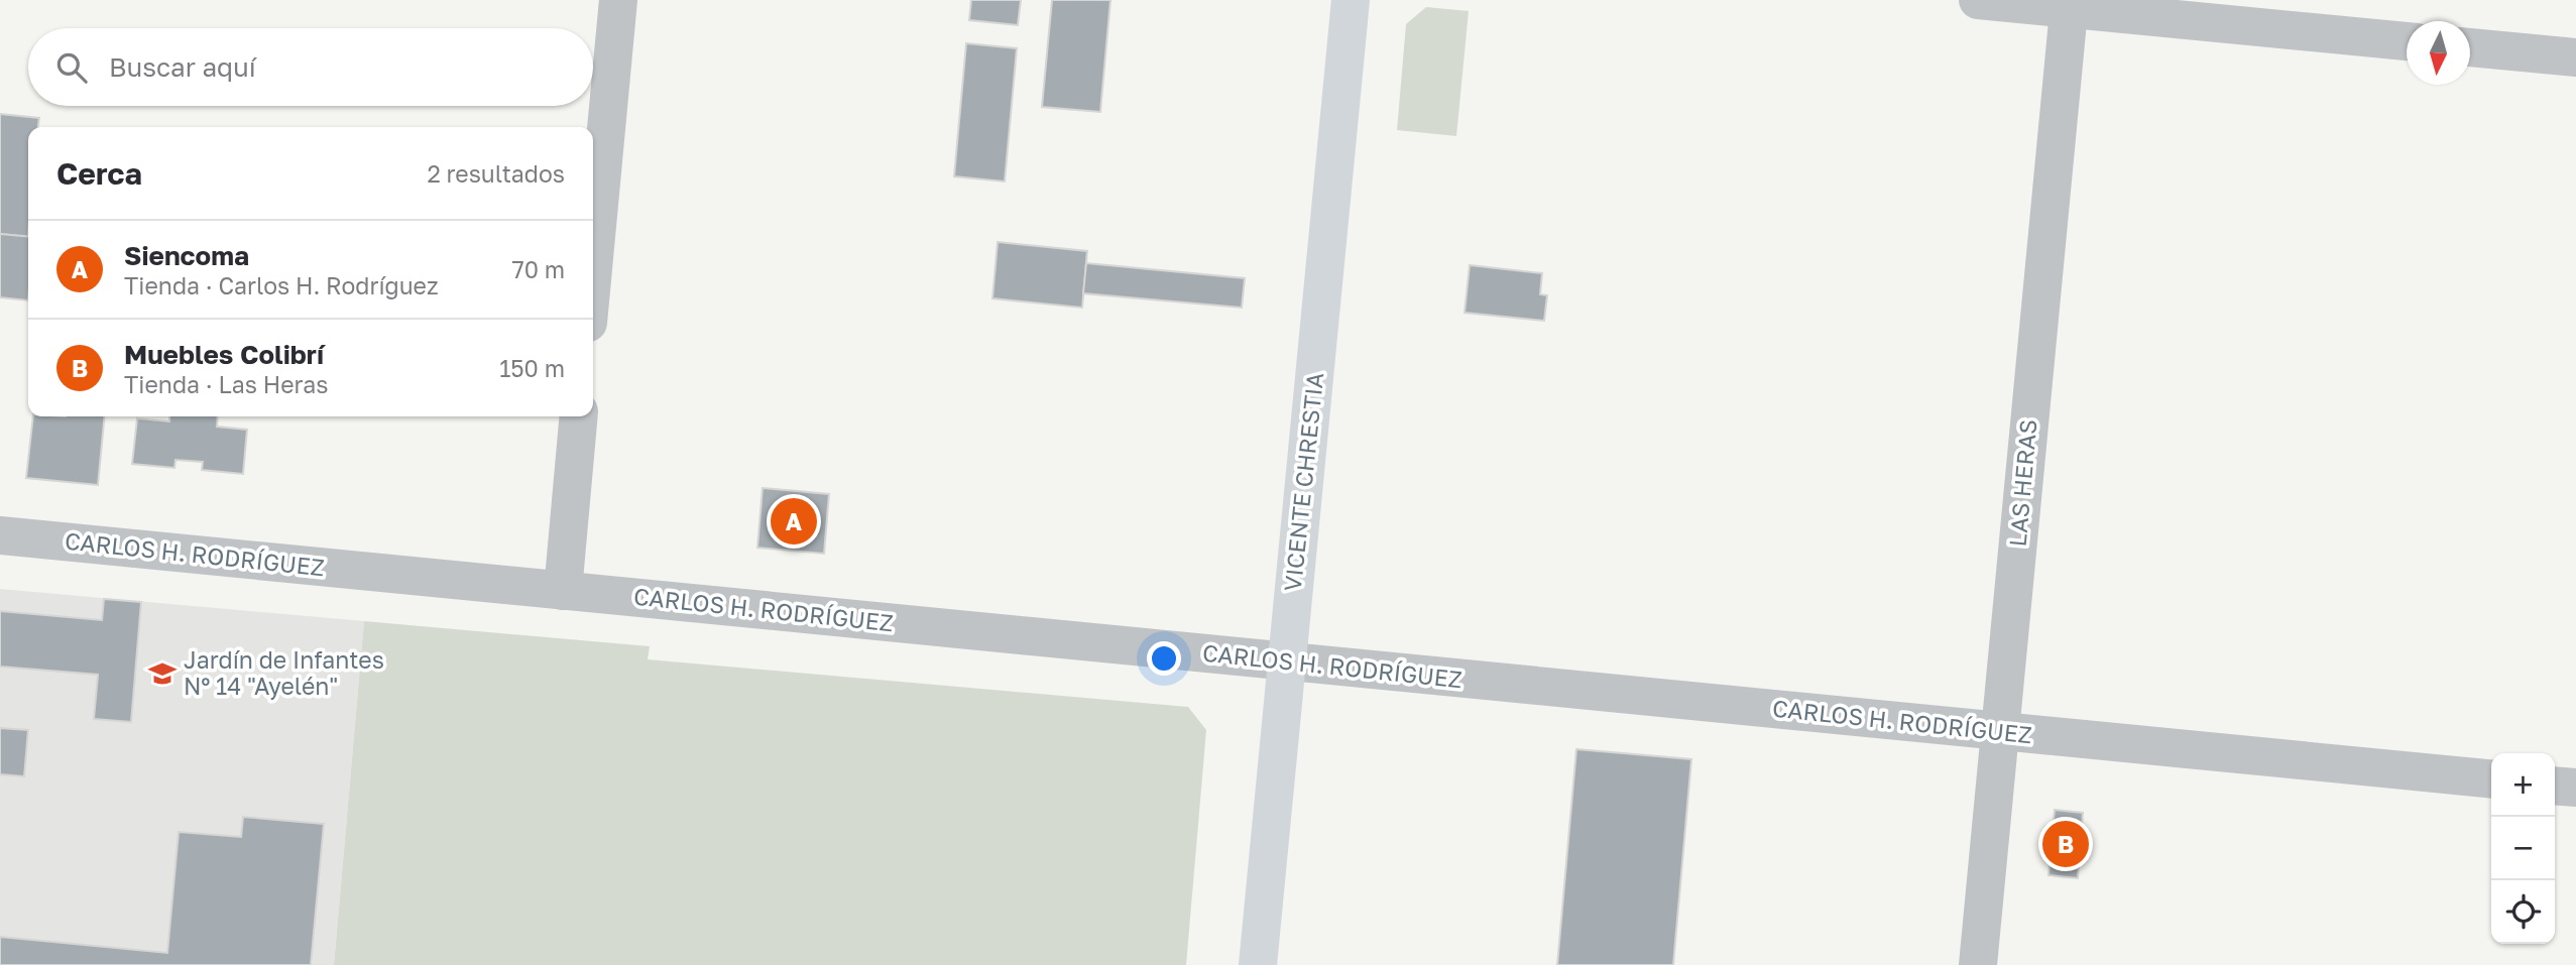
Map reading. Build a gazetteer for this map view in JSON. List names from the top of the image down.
{
  "streets": {
    "main road": ["VICENTE CHRESTIA"],
    "street": ["LAS HERAS", "CARLOS H. RODRÍGUEZ"]
  },
  "crossings": [
    ["VICENTE CHRESTIA", "CARLOS H. RODRÍGUEZ"],
    ["LAS HERAS", "CARLOS H. RODRÍGUEZ"]
  ],
  "places": {
    "school or university": ["Jardín de Infantes Nº 14 \"Ayelén\""]
  },
  "north": "bottom",
  "page": {
    "search": "Buscar aquí",
    "heading": ["Cerca", "2 resultados"],
    "list": [
      {
        "mark": "A",
        "name": "Siencoma",
        "note": "Tienda · Carlos H. Rodríguez",
        "value": "70 m"
      },
      {
        "mark": "B",
        "name": "Muebles Colibrí",
        "note": "Tienda · Las Heras",
        "value": "150 m"
      }
    ],
    "pins": ["A", "B"],
    "map_buttons": ["+", "−"]
  }
}
